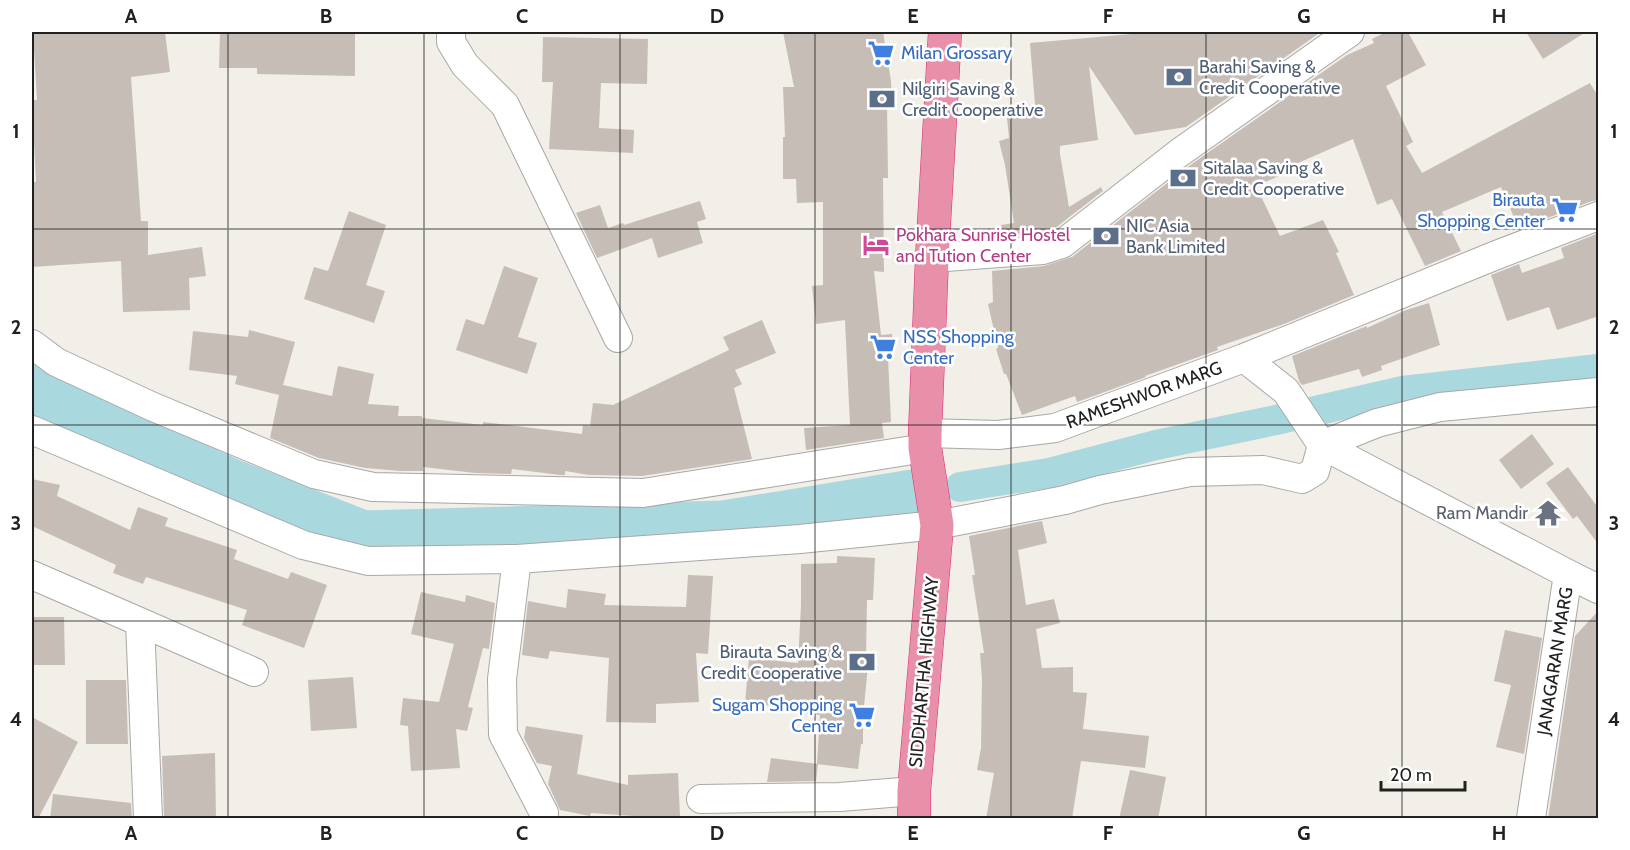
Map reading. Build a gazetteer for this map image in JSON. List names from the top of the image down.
{
  "streets": {
    "highway": ["SIDDHARTHA HIGHWAY"],
    "street": ["RAMESHWOR MARG", "JANAGARAN MARG"]
  },
  "crossings": [
    ["RAMESHWOR MARG", "SIDDHARTHA HIGHWAY"]
  ],
  "places": {
    "supermarket": [
      "Milan Grossary",
      "Birauta Shopping Center",
      "NSS Shopping Center",
      "Sugam Shopping Center"
    ],
    "bank": [
      "Barahi Saving & Credit Cooperative",
      "Nilgiri Saving & Credit Cooperative",
      "Sitalaa Saving & Credit Cooperative",
      "NIC Asia Bank Limited",
      "Birauta Saving & Credit Cooperative"
    ],
    "hotel": ["Pokhara Sunrise Hostel and Tution Center"],
    "temple": ["Ram Mandir"]
  },
  "scale_bar": "20 m",
  "grid": {
    "columns": [
      "A",
      "B",
      "C",
      "D",
      "E",
      "F",
      "G",
      "H"
    ],
    "rows": [
      "1",
      "2",
      "3",
      "4"
    ]
  }
}
